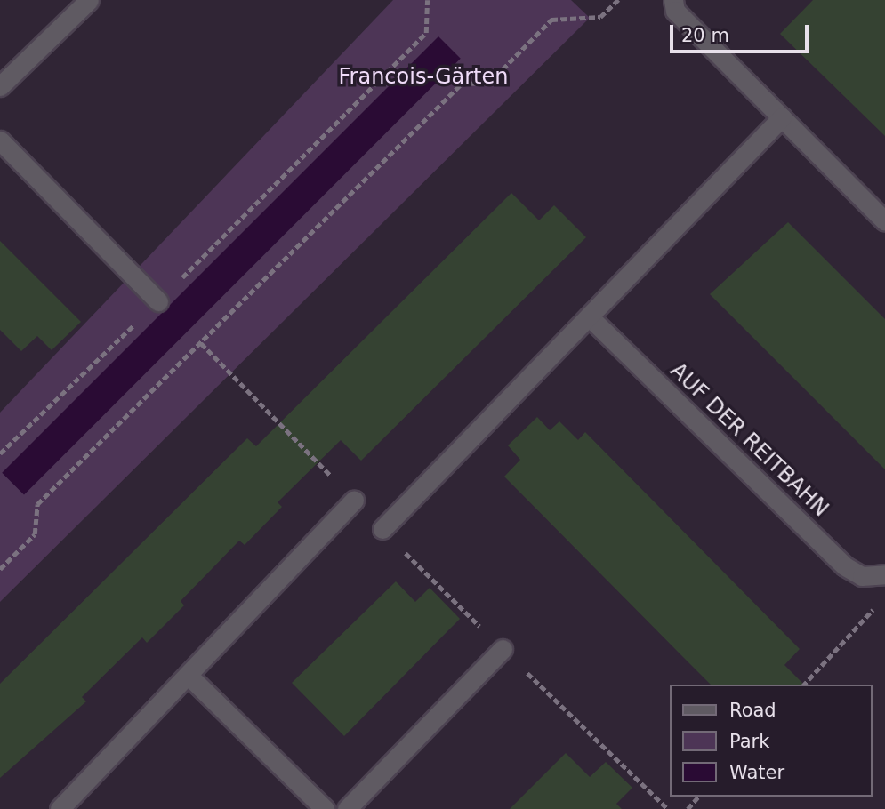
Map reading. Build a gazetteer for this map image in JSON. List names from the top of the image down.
{
  "streets": {
    "street": ["AUF DER REITBAHN"]
  },
  "parks": ["Francois-Gärten"],
  "legend": ["Road", "Park", "Water"],
  "scale_bar": "20 m"
}
